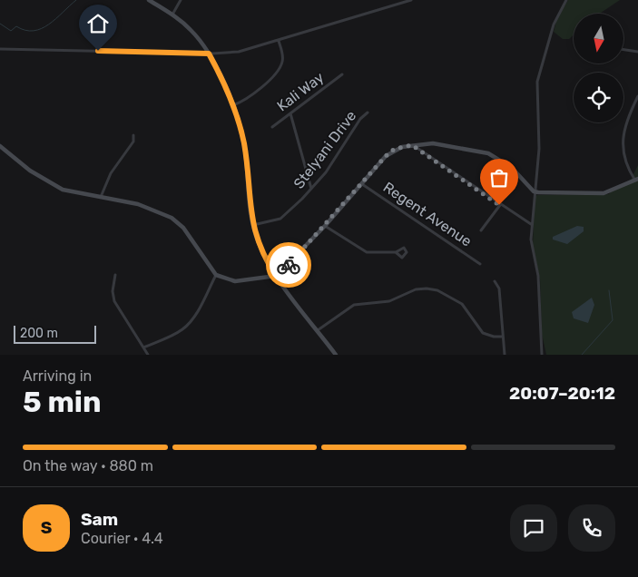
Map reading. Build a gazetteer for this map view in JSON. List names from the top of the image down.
{
  "streets": {
    "street": ["Kali Way", "Stelyani Drive", "Regent Avenue"]
  },
  "scale_bar": "200 m",
  "north": "bottom",
  "page": {
    "scale": "200 m",
    "heading": ["5 min", "Arriving in", "20:07–20:12"],
    "panel": ["Sam", "Courier · 4.4"],
    "bar": "On the way · 880 m",
    "round": "S"
  }
}
